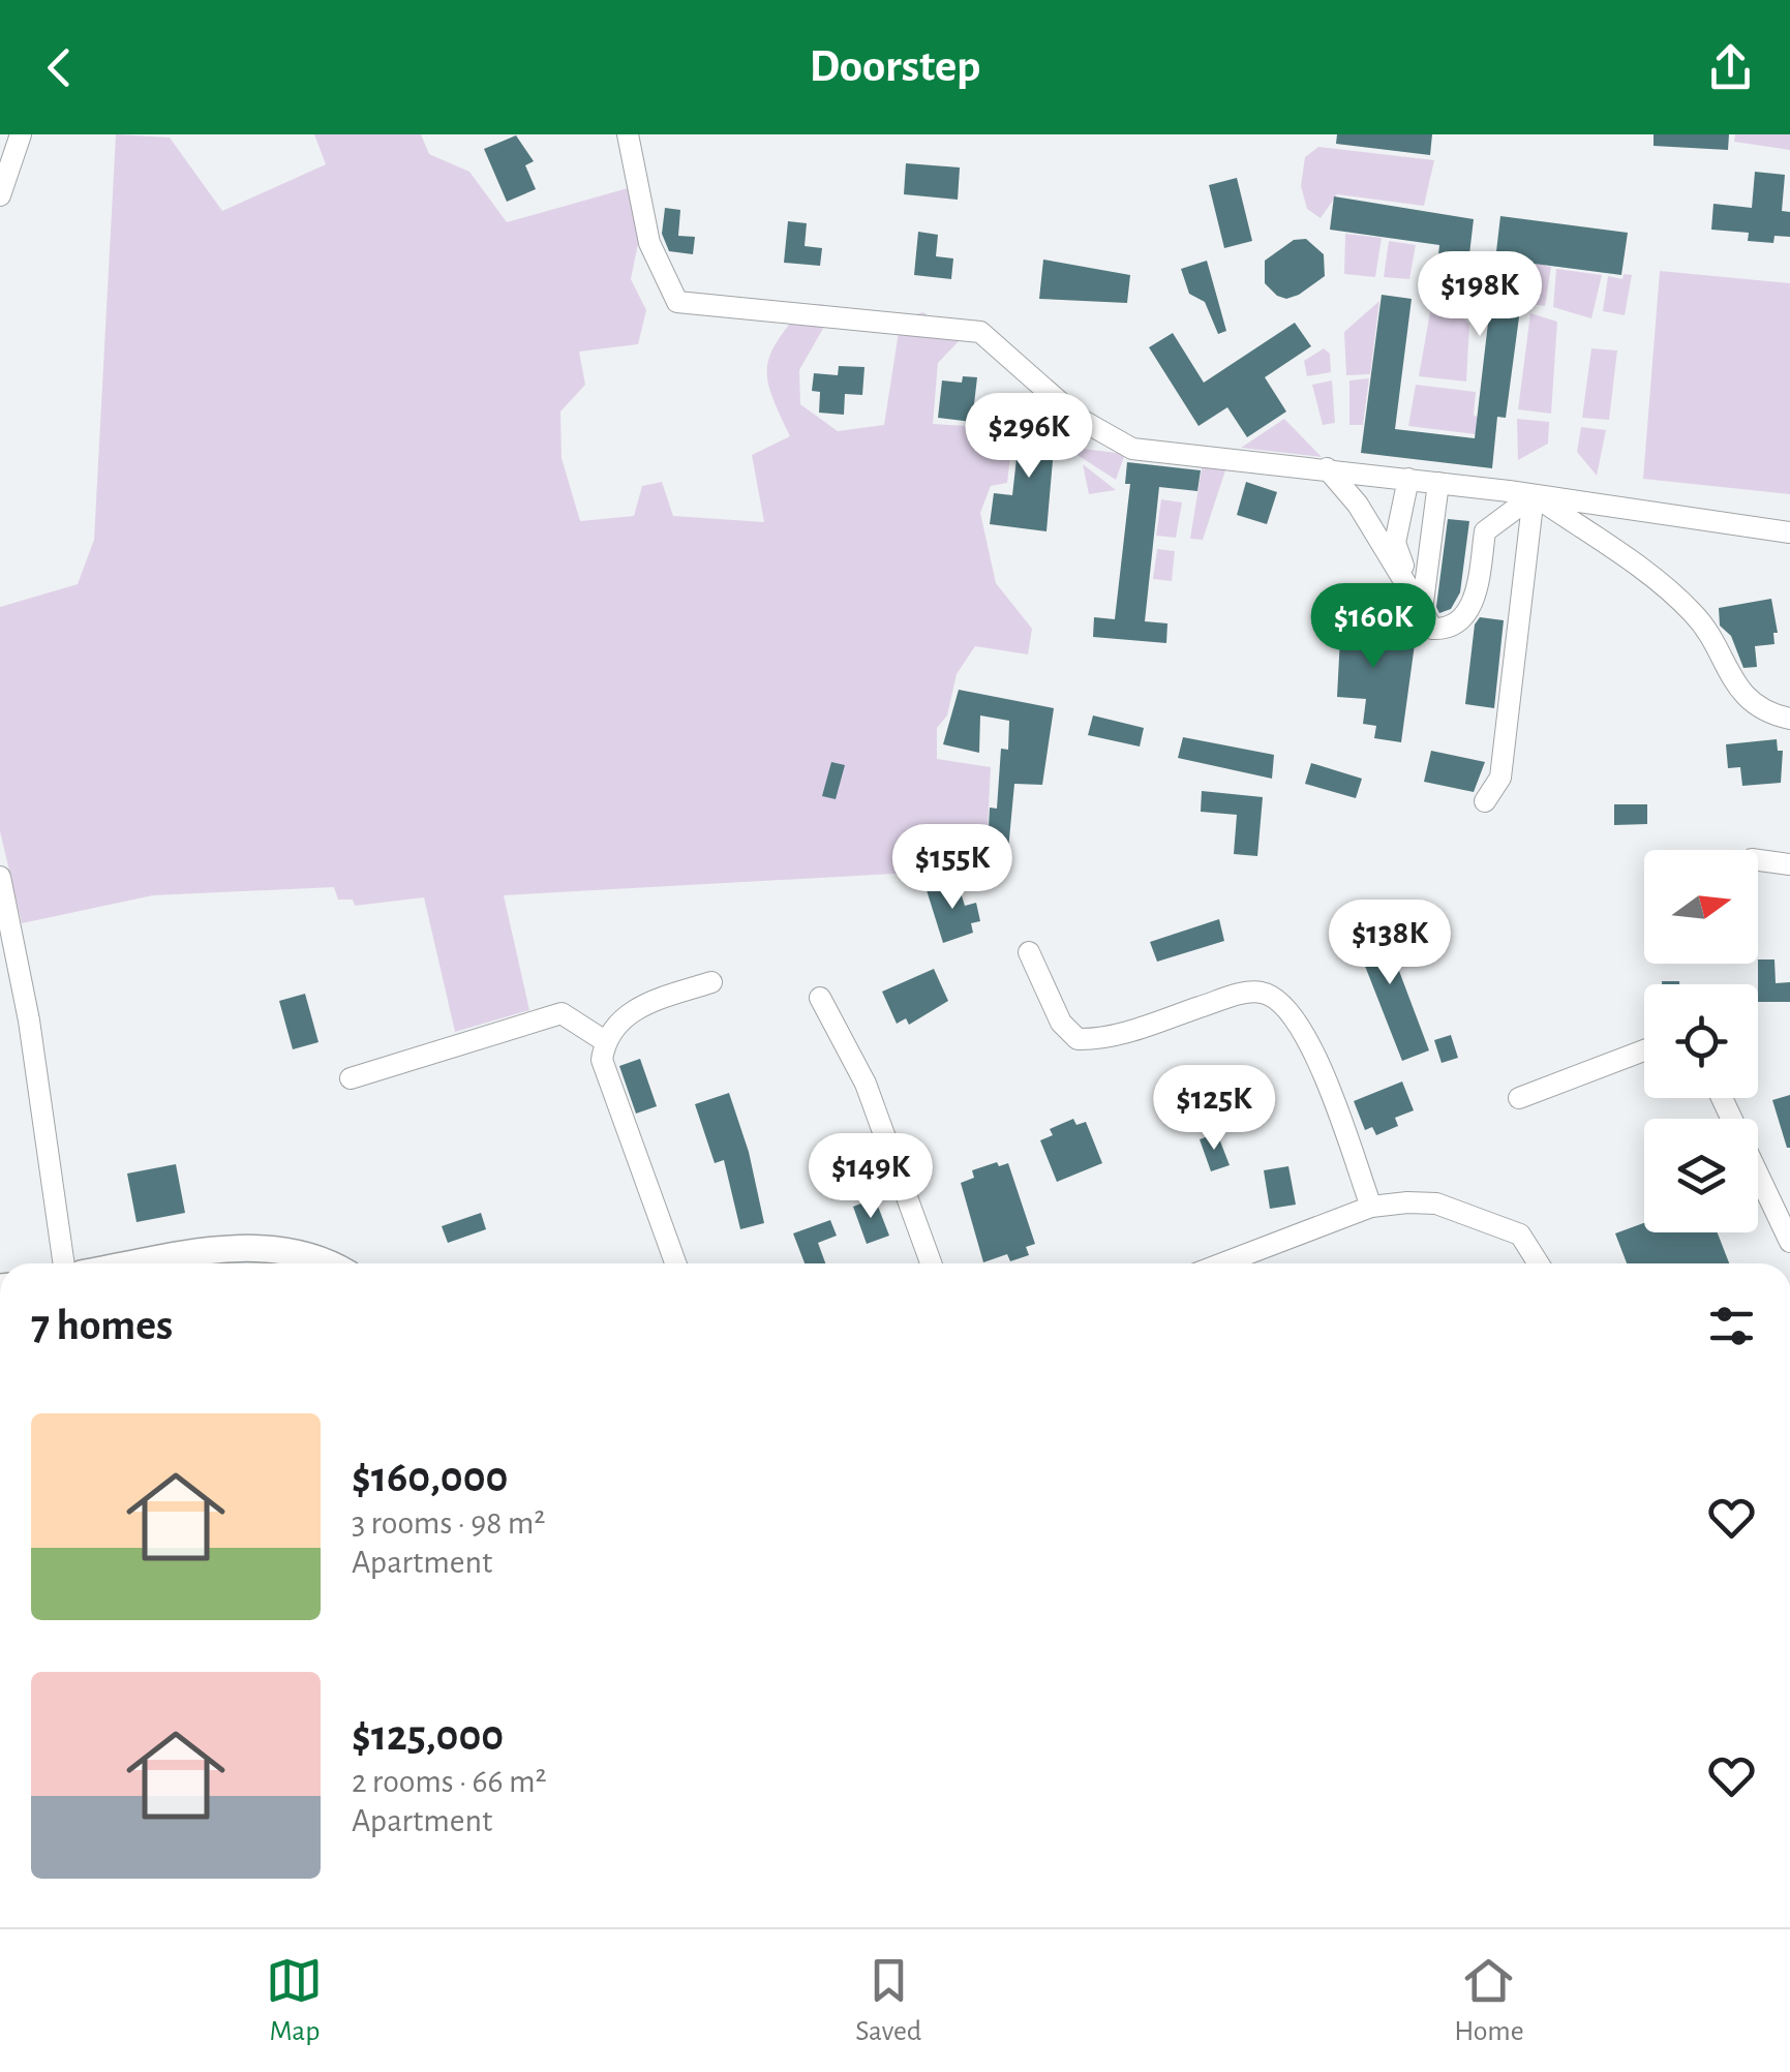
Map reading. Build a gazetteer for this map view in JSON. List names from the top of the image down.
{
  "north": "right",
  "page": {
    "header": "Doorstep",
    "price": [
      "$198K",
      "$296K",
      "$160K",
      "$155K",
      "$138K",
      "$125K",
      "$149K"
    ],
    "heading": "7 homes",
    "list": [
      {
        "name": "$160,000",
        "note": "3 rooms · 98 m² · Apartment"
      },
      {
        "name": "$125,000",
        "note": "2 rooms · 66 m² · Apartment"
      }
    ],
    "tabs": ["Map", "Saved", "Home"]
  }
}
